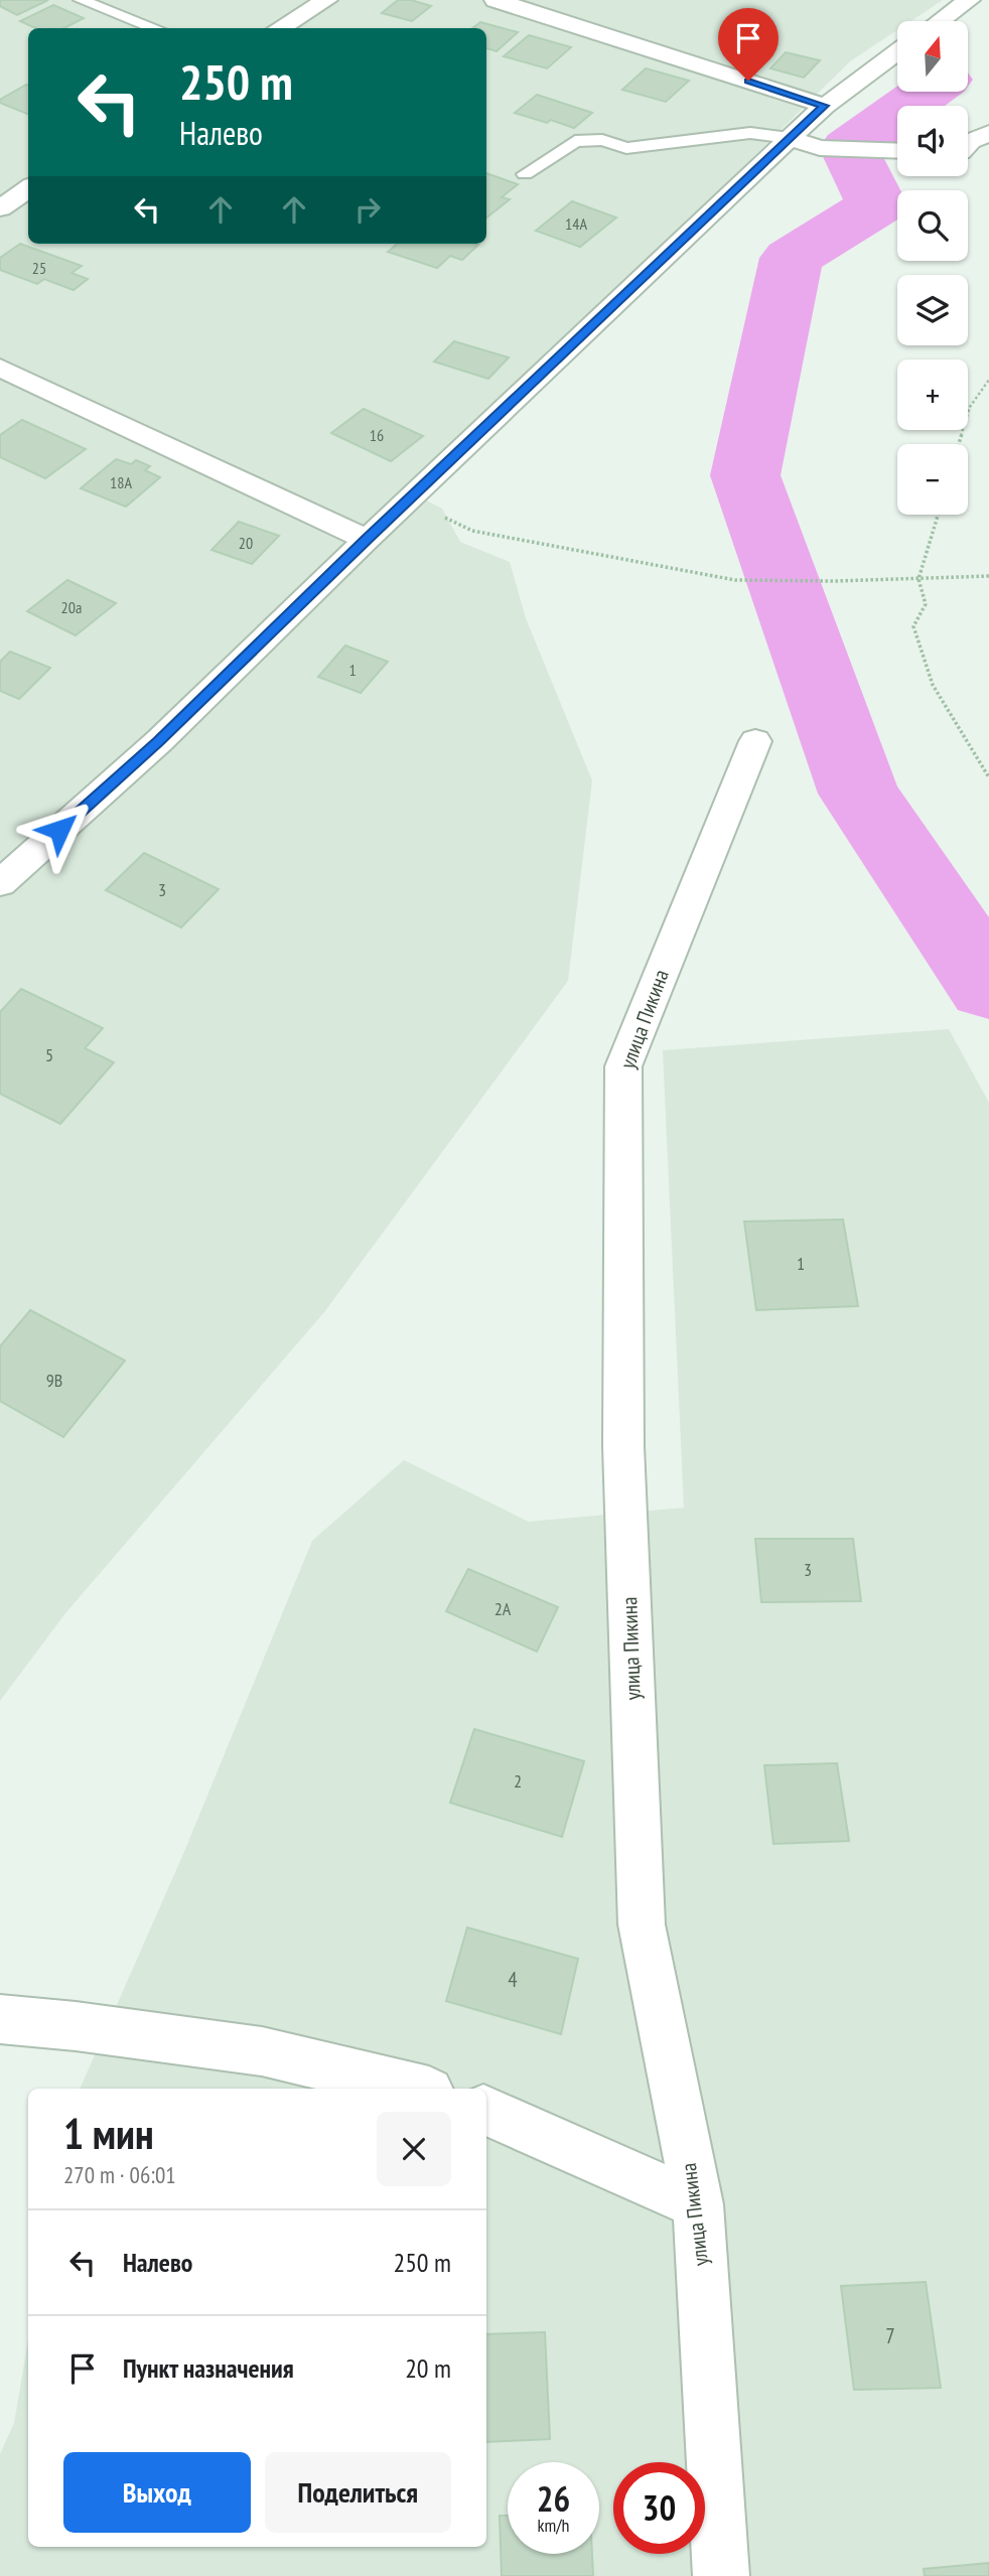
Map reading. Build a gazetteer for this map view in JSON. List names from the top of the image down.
{
  "streets": {
    "street": ["улица Пикина"]
  },
  "house_numbers": [
    "14А",
    "25",
    "16",
    "18А",
    "20",
    "20а",
    "1",
    "3",
    "5",
    "1",
    "9В",
    "3",
    "2А",
    "2",
    "4",
    "7"
  ],
  "north": "top",
  "page": {
    "map_buttons": ["+", "−"],
    "turn": ["250 m", "Налево"],
    "heading": ["1 мин", "270 m · 06:01"],
    "list": [
      {
        "name": "Налево",
        "value": "250 m"
      },
      {
        "name": "Пункт назначения",
        "value": "20 m"
      }
    ],
    "buttons": ["Выход", "Поделиться"],
    "speed": "26 km/h",
    "limit": "30"
  }
}
